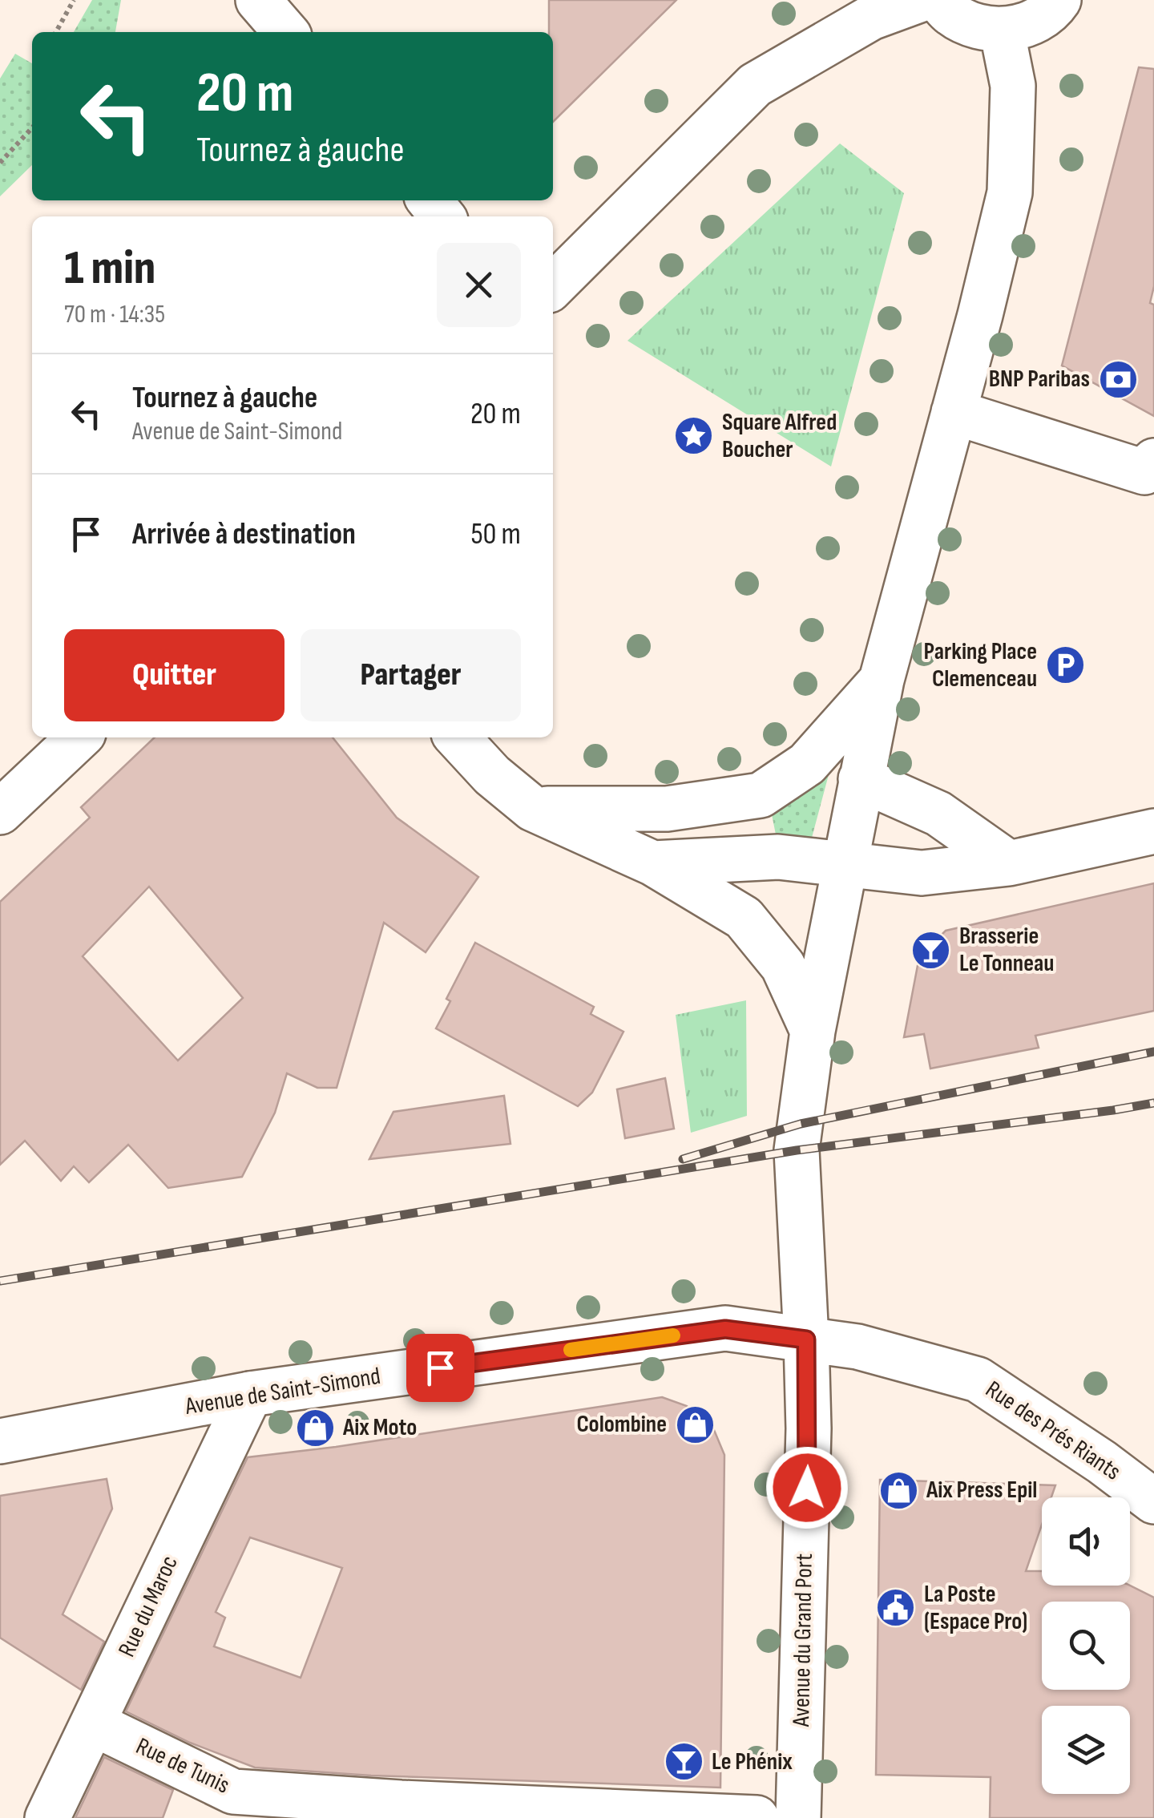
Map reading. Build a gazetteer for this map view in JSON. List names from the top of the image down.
{
  "streets": {
    "street": [
      "Avenue de Saint-Simond",
      "Rue des Prés Riants",
      "Rue du Maroc",
      "Avenue du Grand Port",
      "Rue de Tunis"
    ]
  },
  "crossings": [
    ["Avenue de Saint-Simond", "Rue des Prés Riants"],
    ["Avenue de Saint-Simond", "Rue du Maroc"],
    ["Avenue de Saint-Simond", "Avenue du Grand Port"],
    ["Rue des Prés Riants", "Avenue du Grand Port"],
    ["Rue du Maroc", "Rue de Tunis"]
  ],
  "places": {
    "bank": ["BNP Paribas"],
    "place": ["Square Alfred Boucher"],
    "parking": ["Parking Place Clemenceau"],
    "bar": ["Brasserie Le Tonneau", "Le Phénix"],
    "shop": ["Colombine", "Aix Moto", "Aix Press Epil"],
    "public building": ["La Poste (Espace Pro)"]
  },
  "page": {
    "turn": ["20 m", "Tournez à gauche"],
    "heading": ["1 min", "70 m · 14:35"],
    "list": [
      {
        "name": "Tournez à gauche",
        "note": "Avenue de Saint-Simond",
        "value": "20 m"
      },
      {
        "name": "Arrivée à destination",
        "value": "50 m"
      }
    ],
    "buttons": ["Quitter", "Partager"]
  }
}
